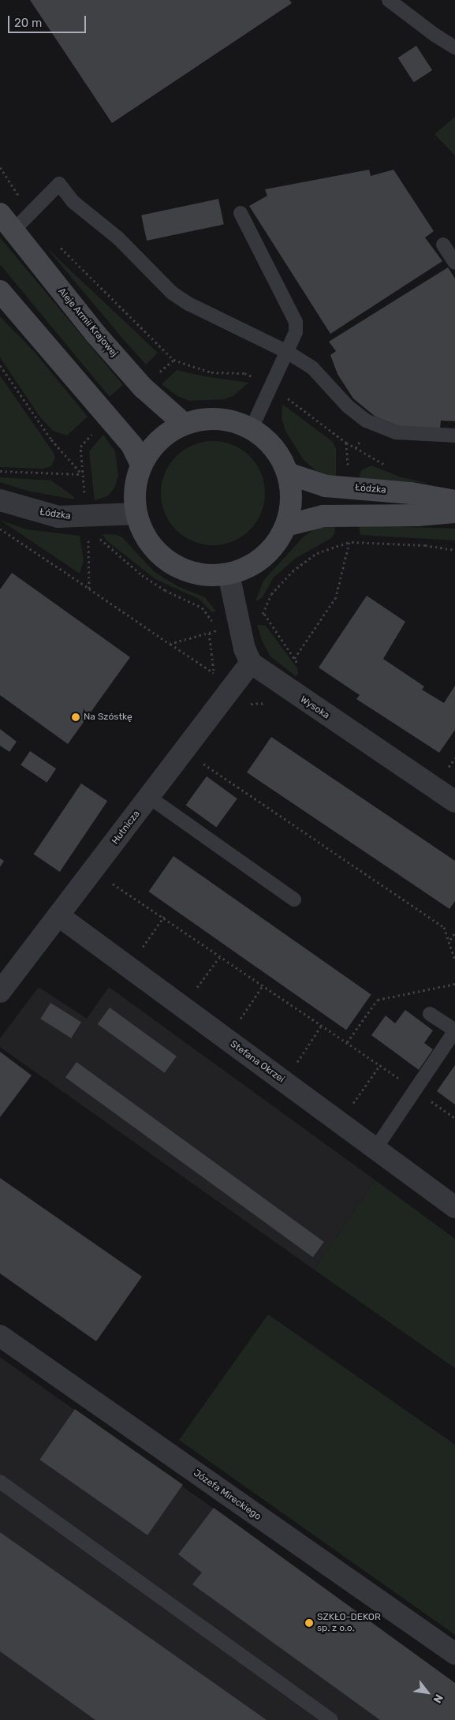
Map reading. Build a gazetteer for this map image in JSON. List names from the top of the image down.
{
  "streets": {
    "main road": ["Aleje Armii Krajowej", "Łódzka"],
    "street": [
      "Wysoka",
      "Hutnicza",
      "Stefana Okrzei",
      "Józefa Mireckiego"
    ]
  },
  "crossings": [
    ["Wysoka", "Hutnicza"],
    ["Hutnicza", "Stefana Okrzei"]
  ],
  "places": ["Na Szóstkę", "SZKŁO-DEKOR sp. z o.o."],
  "scale_bar": "20 m",
  "north": "bottom right"
}
